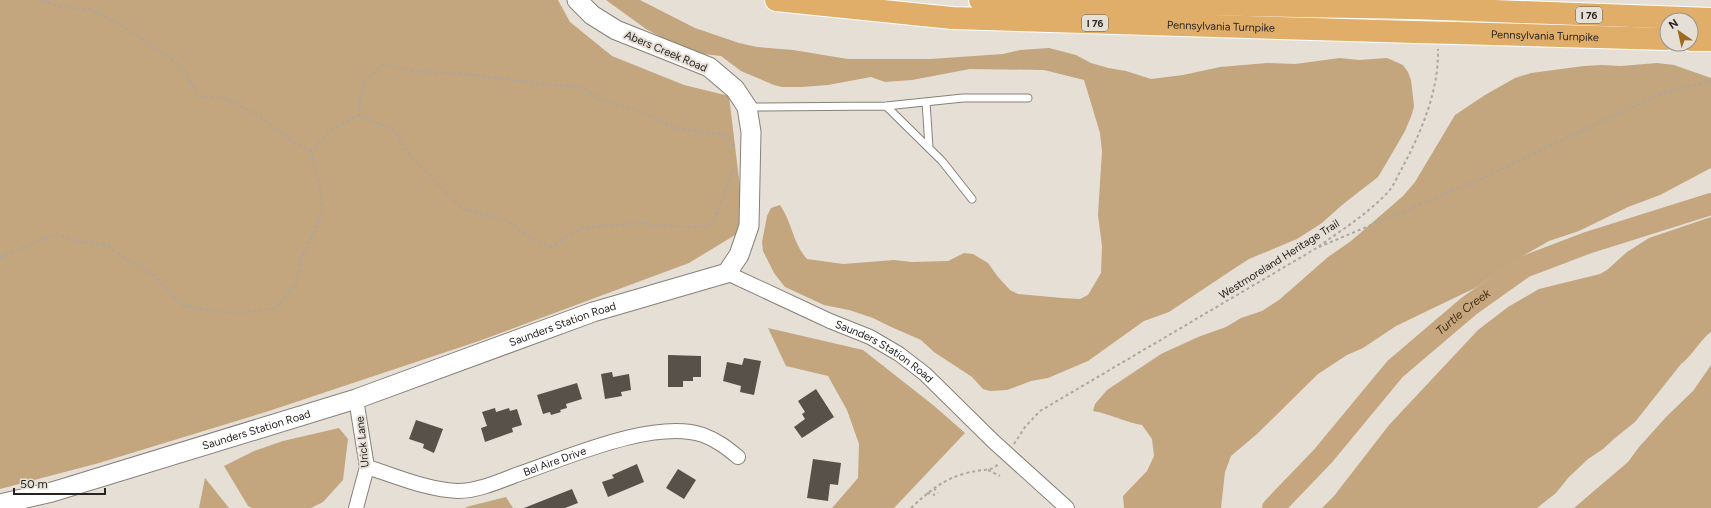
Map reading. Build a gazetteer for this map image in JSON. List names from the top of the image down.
{
  "streets": {
    "highway": ["I 76", "Pennsylvania Turnpike"],
    "street": [
      "Abers Creek Road",
      "Saunders Station Road",
      "Urick Lane",
      "Bel Aire Drive"
    ],
    "path": ["Westmoreland Heritage Trail"]
  },
  "crossings": [
    ["Abers Creek Road", "Saunders Station Road"],
    ["Saunders Station Road", "Urick Lane"],
    ["Urick Lane", "Bel Aire Drive"]
  ],
  "water": ["Turtle Creek"],
  "scale_bar": "50 m",
  "north": "top left"
}
